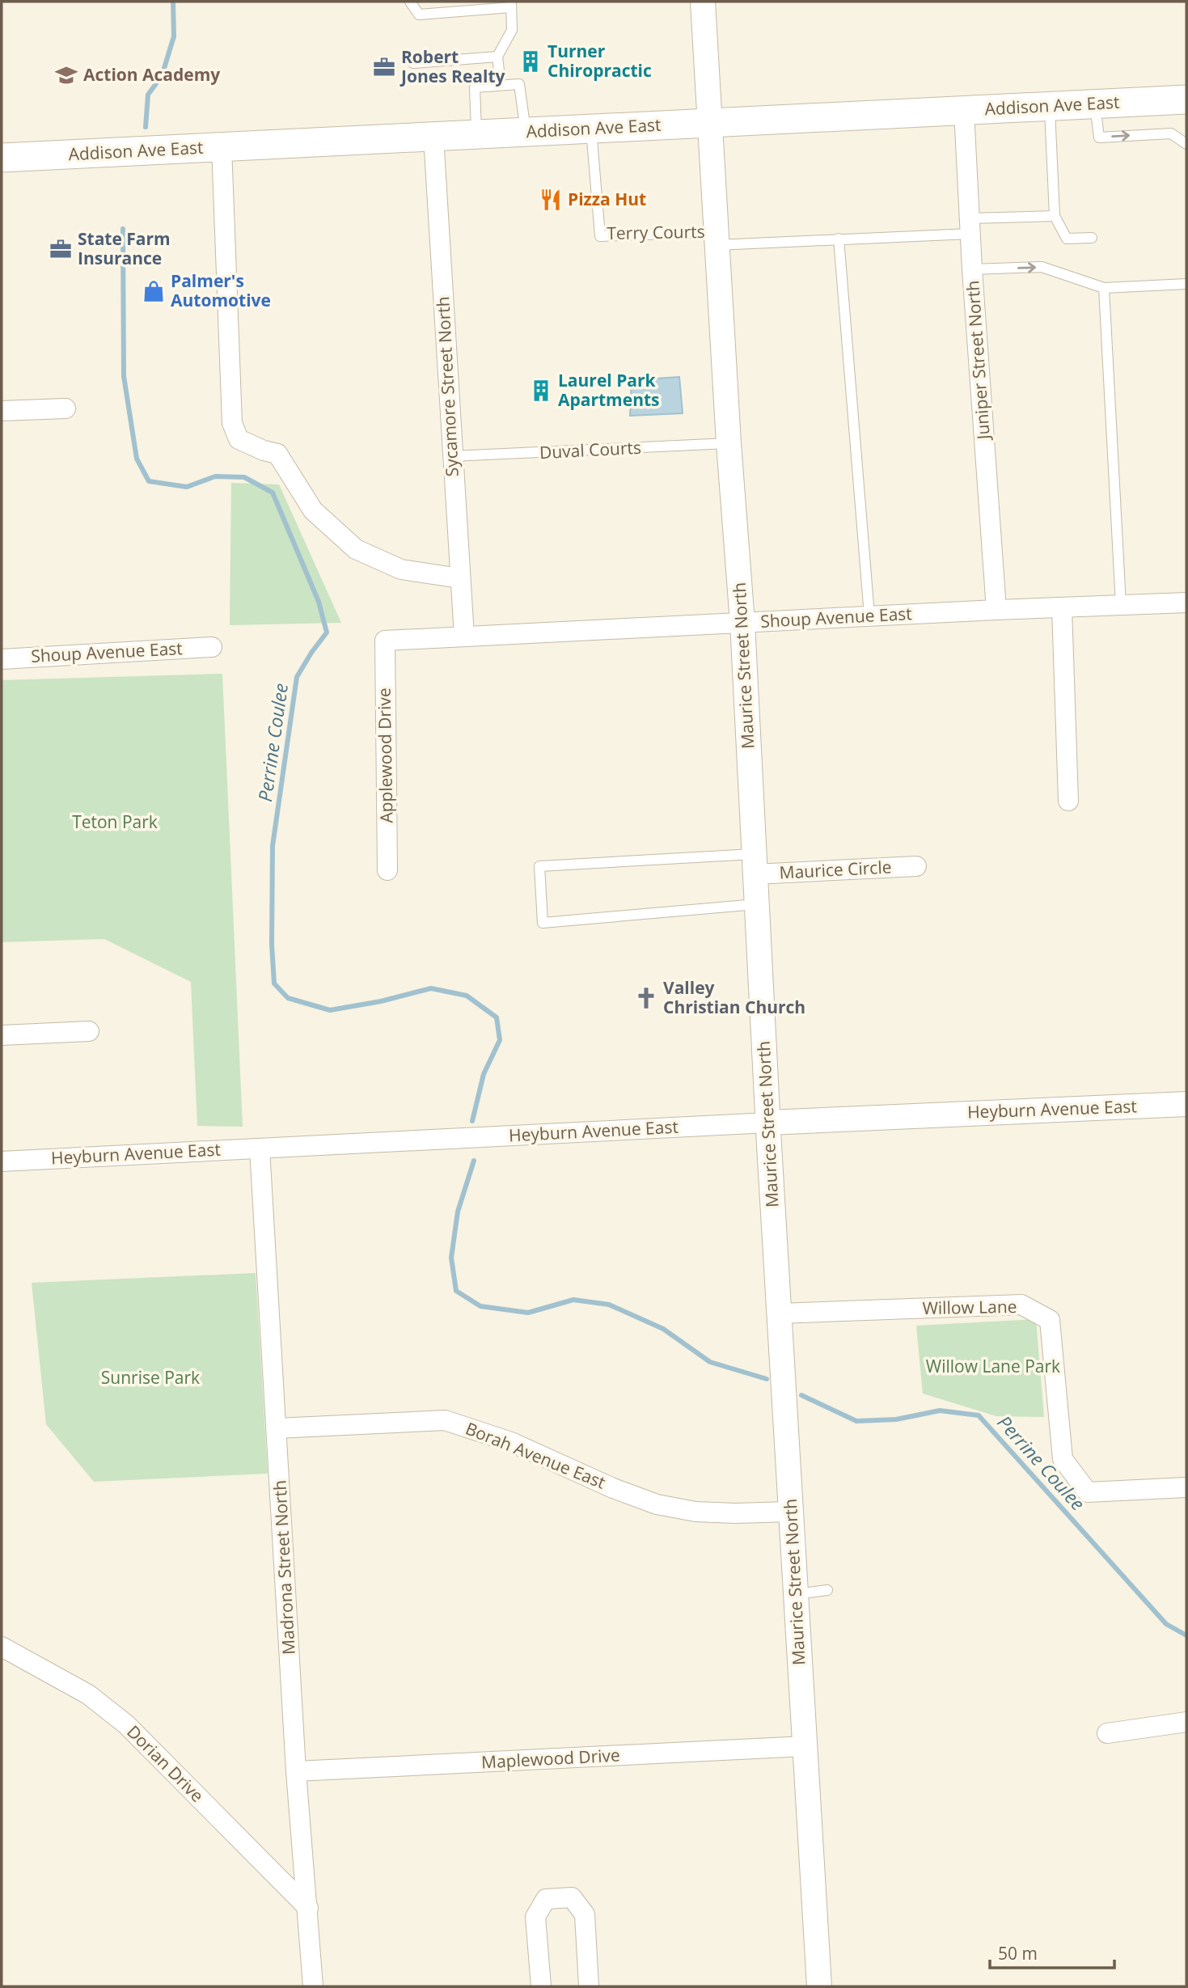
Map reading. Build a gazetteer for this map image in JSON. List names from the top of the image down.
{
  "streets": {
    "main road": ["Addison Ave East"],
    "street": [
      "Juniper Street North",
      "Sycamore Street North",
      "Shoup Avenue East",
      "Maurice Street North",
      "Applewood Drive",
      "Maurice Circle",
      "Heyburn Avenue East",
      "Willow Lane",
      "Borah Avenue East",
      "Madrona Street North",
      "Maplewood Drive",
      "Dorian Drive"
    ],
    "lane": ["Terry Courts", "Duval Courts"]
  },
  "crossings": [
    ["Addison Ave East", "Terry Courts"],
    ["Addison Ave East", "Juniper Street North"],
    ["Addison Ave East", "Sycamore Street North"],
    ["Addison Ave East", "Maurice Street North"],
    ["Terry Courts", "Maurice Street North"],
    ["Juniper Street North", "Shoup Avenue East"],
    ["Sycamore Street North", "Duval Courts"],
    ["Sycamore Street North", "Shoup Avenue East"],
    ["Duval Courts", "Maurice Street North"],
    ["Shoup Avenue East", "Maurice Street North"],
    ["Shoup Avenue East", "Applewood Drive"],
    ["Maurice Street North", "Maurice Circle"],
    ["Maurice Street North", "Heyburn Avenue East"],
    ["Maurice Street North", "Willow Lane"],
    ["Maurice Street North", "Borah Avenue East"],
    ["Maurice Street North", "Maplewood Drive"],
    ["Heyburn Avenue East", "Madrona Street North"],
    ["Borah Avenue East", "Madrona Street North"],
    ["Madrona Street North", "Maplewood Drive"],
    ["Madrona Street North", "Dorian Drive"]
  ],
  "water": ["Perrine Coulee"],
  "parks": ["Teton Park", "Willow Lane Park", "Sunrise Park"],
  "places": {
    "building": ["Turner Chiropractic", "Laurel Park Apartments"],
    "office": ["Robert Jones Realty", "State Farm Insurance"],
    "school or university": ["Action Academy"],
    "restaurant": ["Pizza Hut"],
    "shop": ["Palmer's Automotive"],
    "church": ["Valley Christian Church"]
  },
  "scale_bar": "50 m"
}
